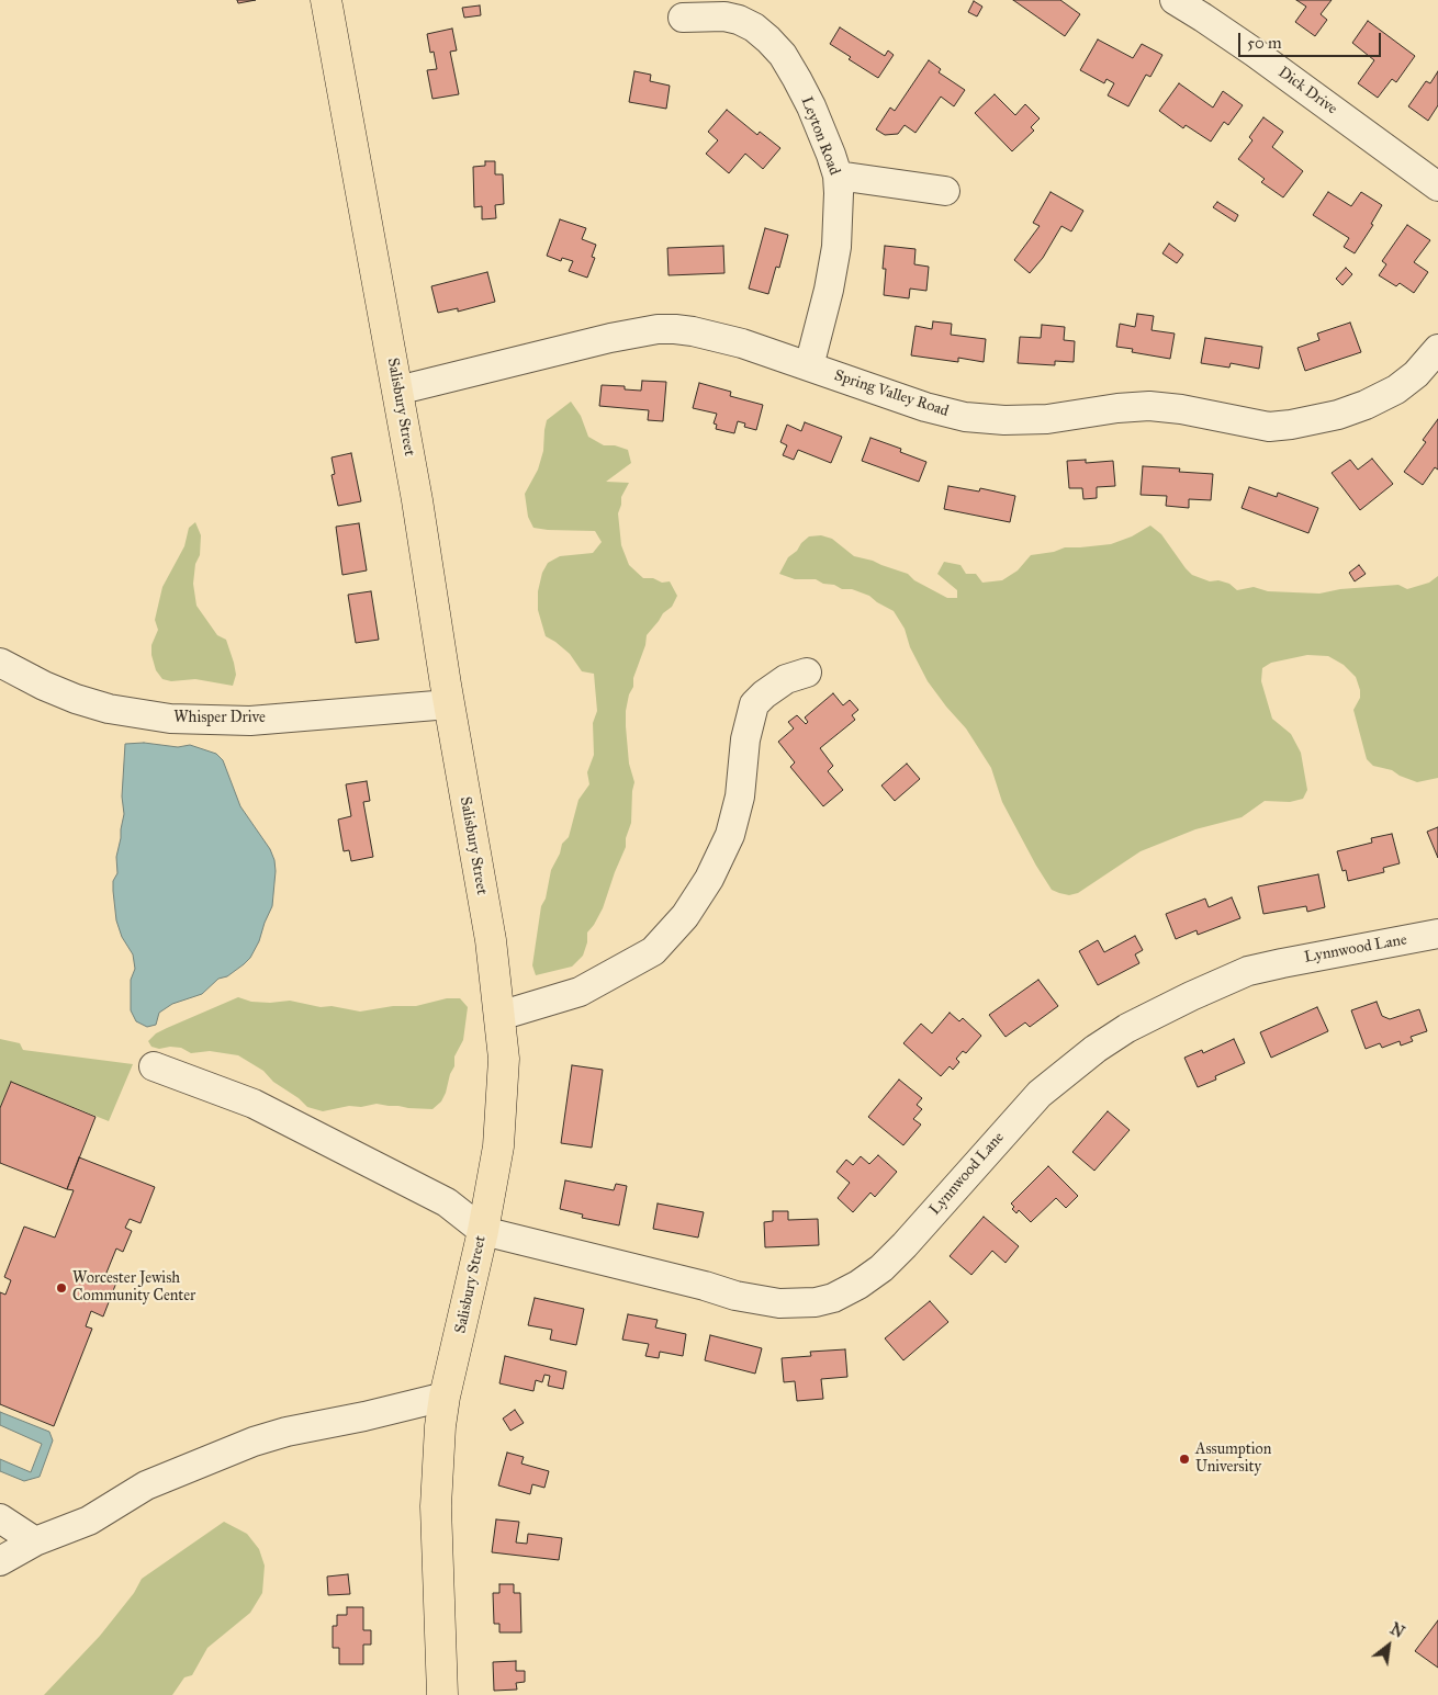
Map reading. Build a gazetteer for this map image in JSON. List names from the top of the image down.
{
  "streets": {
    "main road": ["Salisbury Street"],
    "street": [
      "Dick Drive",
      "Leyton Road",
      "Spring Valley Road",
      "Whisper Drive",
      "Lynnwood Lane"
    ]
  },
  "crossings": [
    ["Leyton Road", "Spring Valley Road"],
    ["Spring Valley Road", "Salisbury Street"],
    ["Salisbury Street", "Whisper Drive"],
    ["Salisbury Street", "Lynnwood Lane"]
  ],
  "places": ["Worcester Jewish Community Center", "Assumption University"],
  "scale_bar": "50 m",
  "north": "top right"
}
